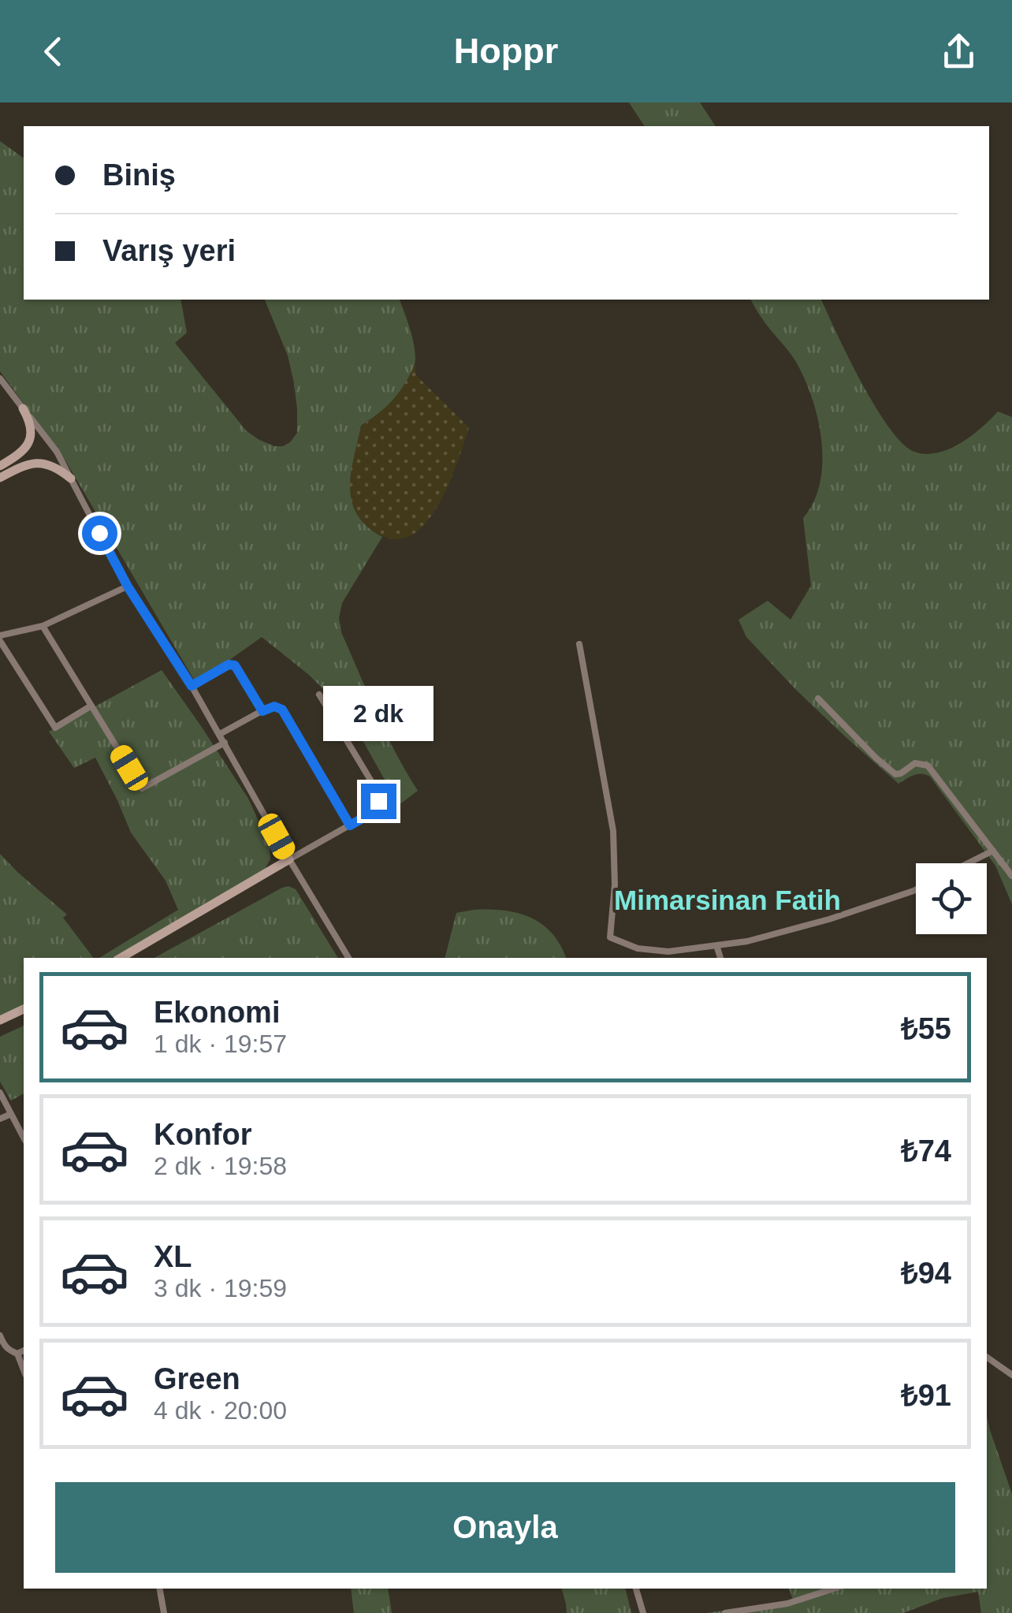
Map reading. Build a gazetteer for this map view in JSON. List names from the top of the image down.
{
  "districts": ["Mimarsinan Fatih"],
  "page": {
    "header": "Hoppr",
    "banner": ["Biniş", "Varış yeri"],
    "bubble": "2 dk",
    "list": [
      {
        "name": "Ekonomi",
        "note": "1 dk · 19:57",
        "value": "₺55"
      },
      {
        "name": "Konfor",
        "note": "2 dk · 19:58",
        "value": "₺74"
      },
      {
        "name": "XL",
        "note": "3 dk · 19:59",
        "value": "₺94"
      },
      {
        "name": "Green",
        "note": "4 dk · 20:00",
        "value": "₺91"
      }
    ],
    "buttons": "Onayla"
  }
}
